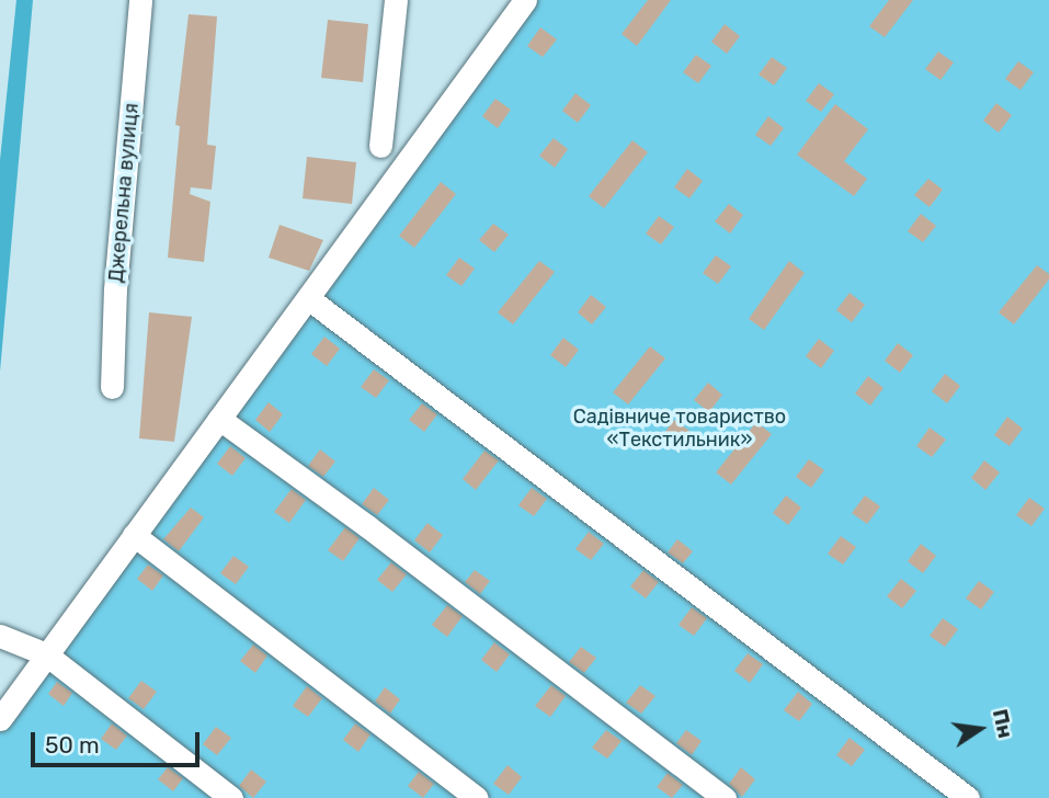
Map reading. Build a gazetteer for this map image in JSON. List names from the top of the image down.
{
  "streets": {
    "street": ["Джерельна вулиця"]
  },
  "parks": ["Садівниче товариство «Текстильник»"],
  "scale_bar": "50 m",
  "north": "right"
}
